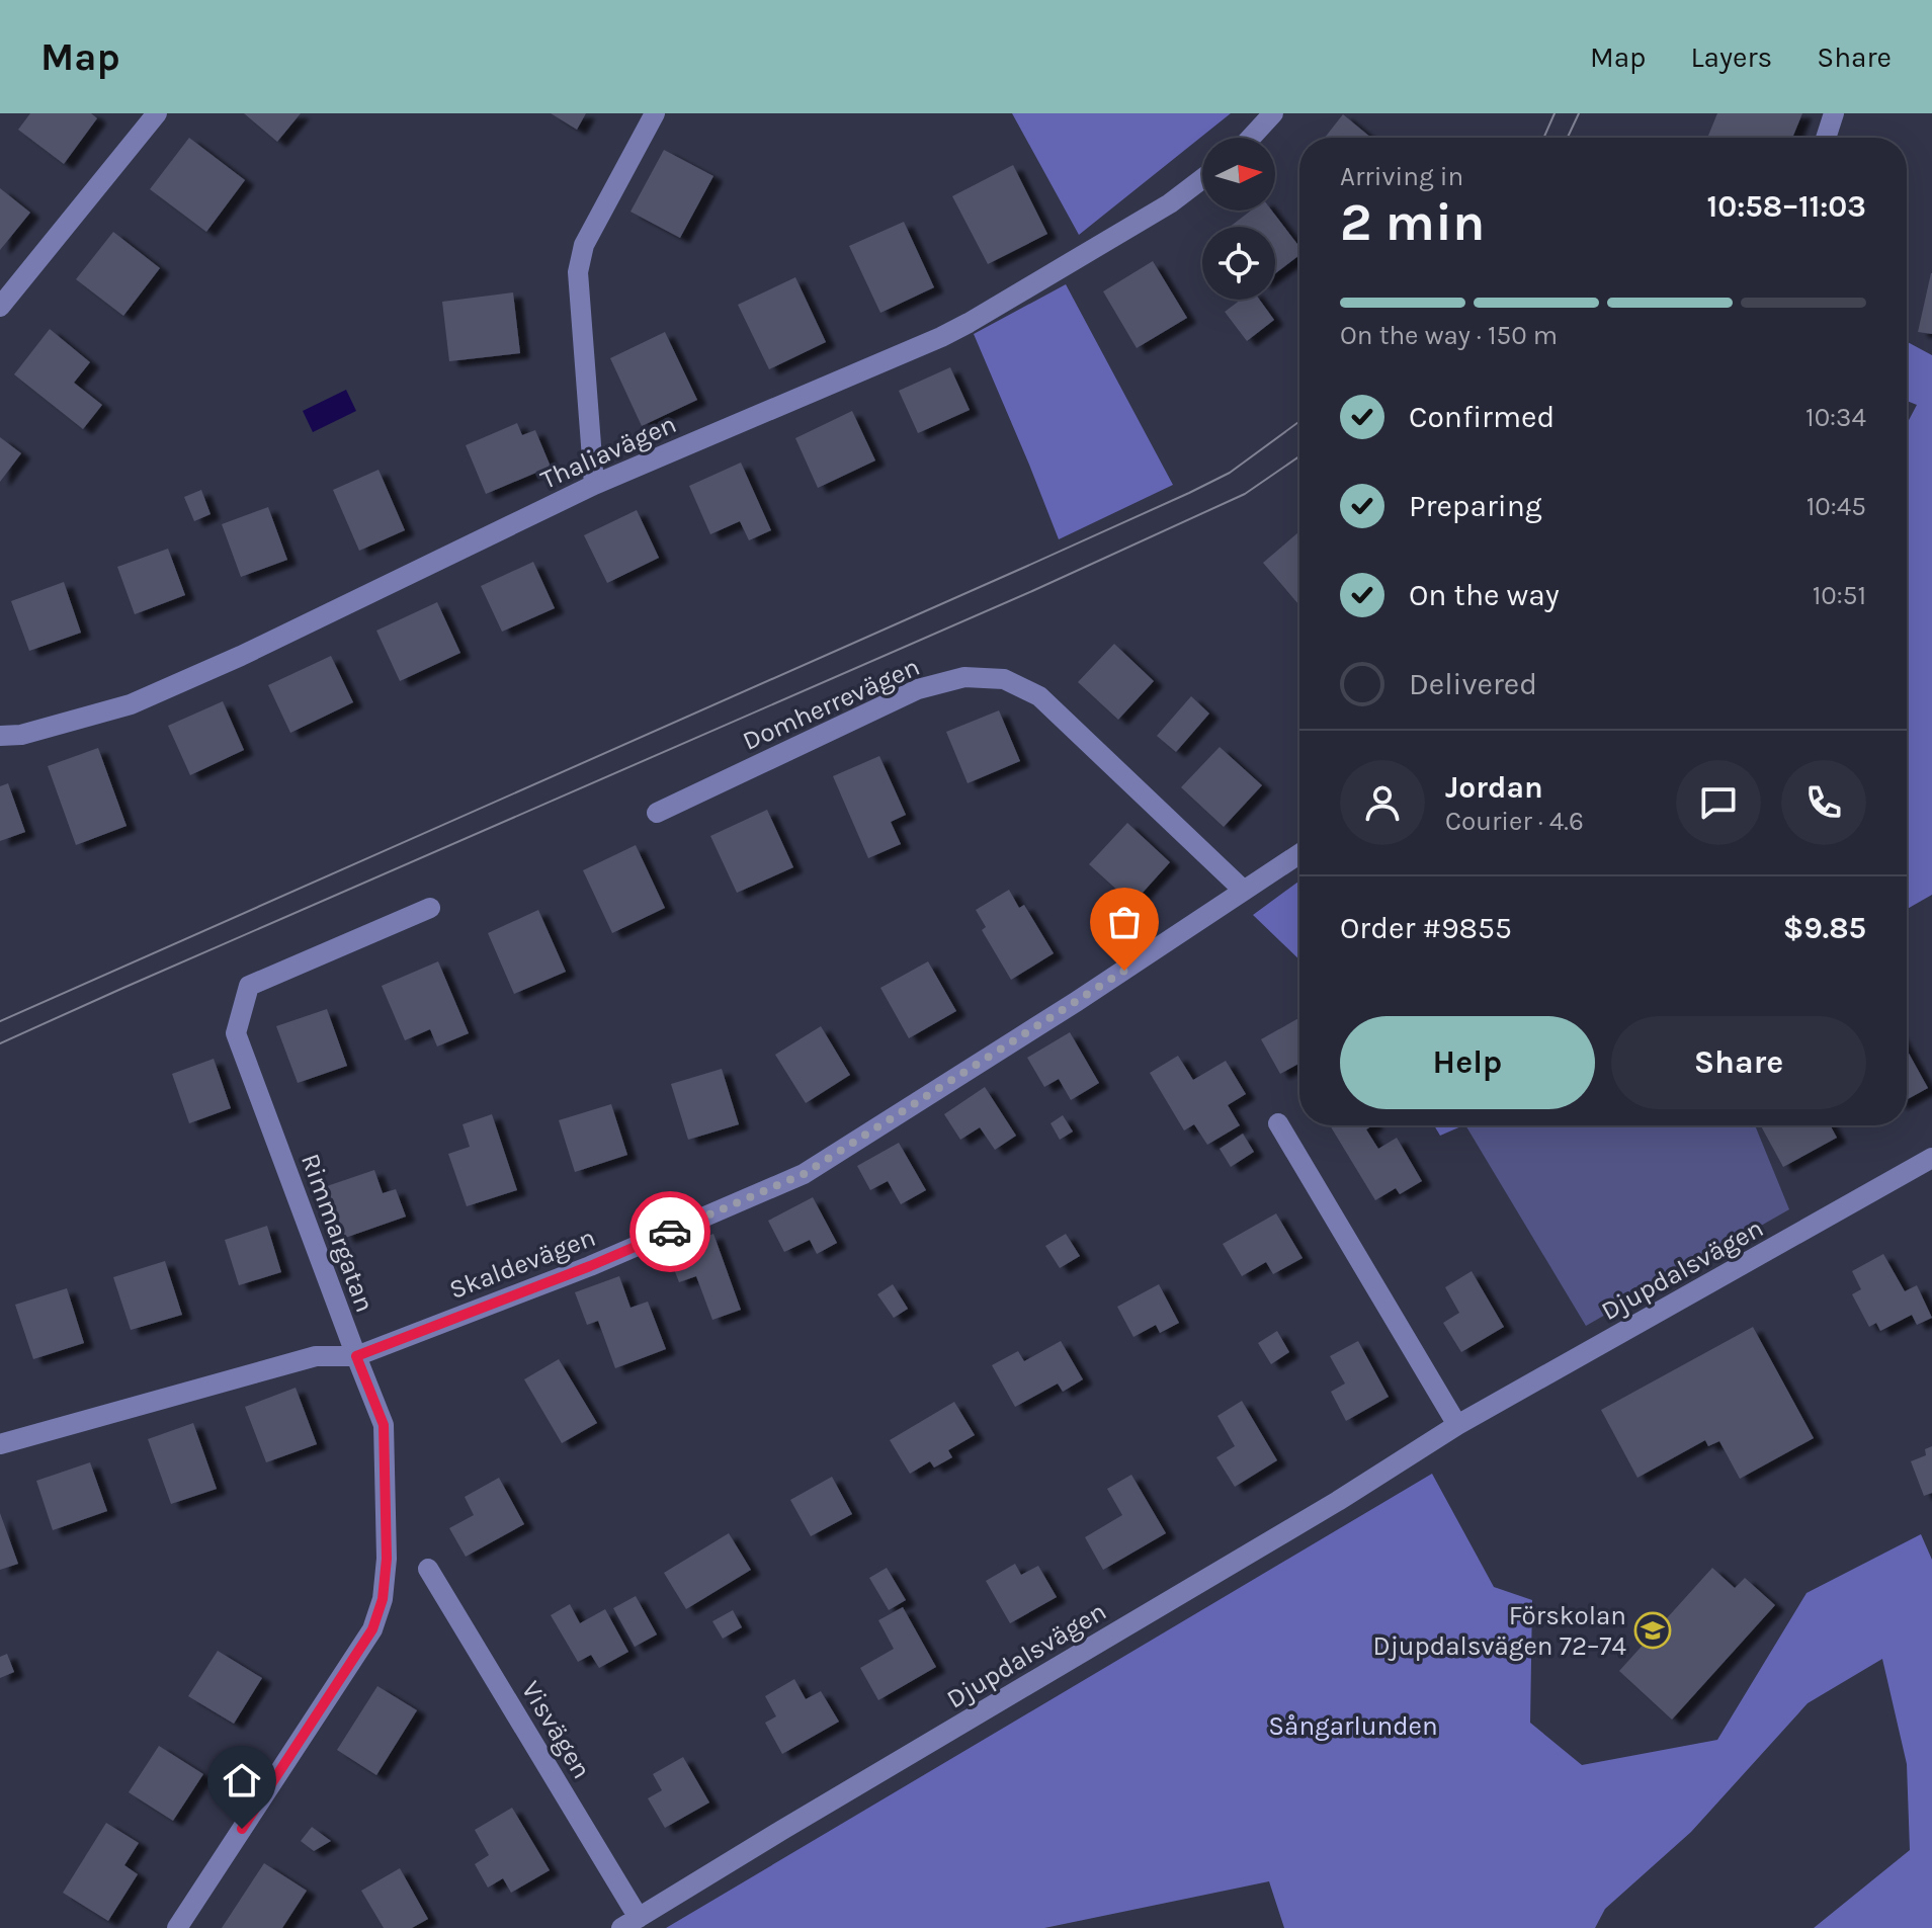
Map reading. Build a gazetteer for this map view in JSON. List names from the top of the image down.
{
  "streets": {
    "street": [
      "Thaliavägen",
      "Domherrevägen",
      "Rimmargatan",
      "Skaldevägen",
      "Djupdalsvägen",
      "Visvägen"
    ]
  },
  "crossings": [
    ["Domherrevägen", "Skaldevägen"],
    ["Rimmargatan", "Skaldevägen"],
    ["Djupdalsvägen", "Visvägen"]
  ],
  "parks": ["Sångarlunden"],
  "places": {
    "school or university": ["Förskolan Djupdalsvägen 72–74"]
  },
  "north": "right",
  "page": {
    "header": "Map",
    "nav": ["Map", "Layers", "Share"],
    "heading": ["2 min", "Arriving in", "10:58–11:03"],
    "panel": [
      "Jordan",
      "Courier · 4.6",
      "Order #9855",
      "$9.85"
    ],
    "bar": "On the way · 150 m",
    "list": [
      ["Confirmed", "10:34"],
      ["Preparing", "10:45"],
      ["On the way", "10:51"],
      "Delivered"
    ],
    "buttons": ["Help", "Share"]
  }
}
